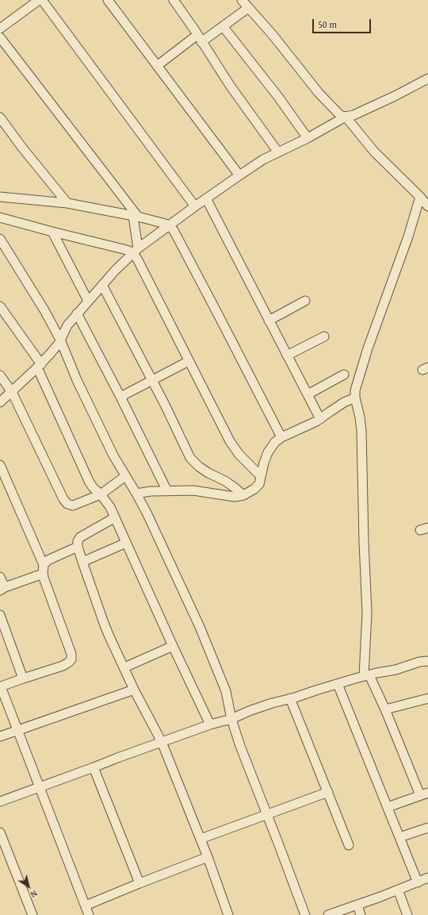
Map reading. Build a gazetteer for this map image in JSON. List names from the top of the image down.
{
  "scale_bar": "50 m",
  "north": "bottom right"
}
